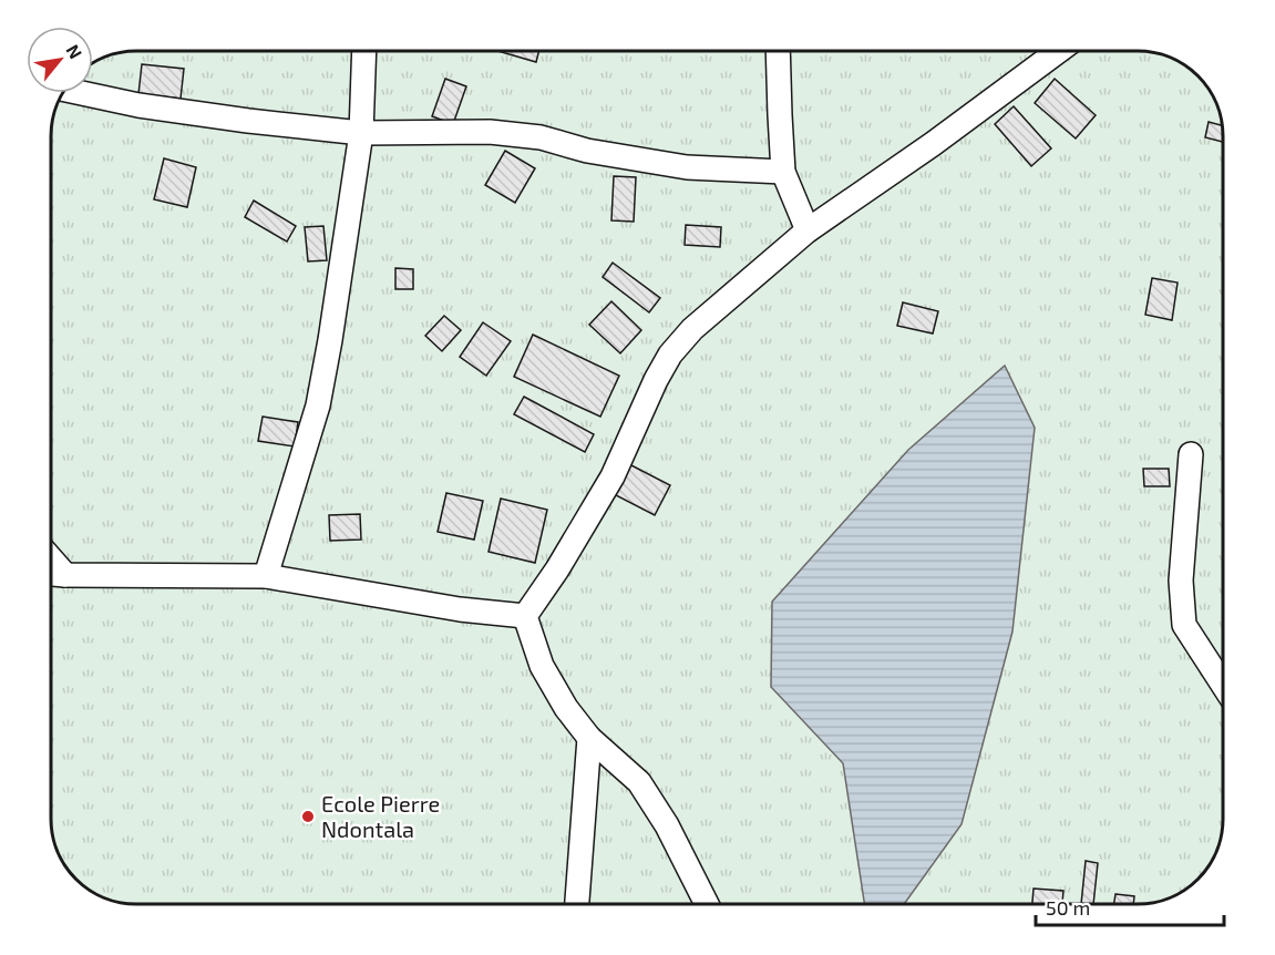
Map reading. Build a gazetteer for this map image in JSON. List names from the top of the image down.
{
  "places": ["Ecole Pierre Ndontala"],
  "scale_bar": "50 m",
  "north": "top right"
}
